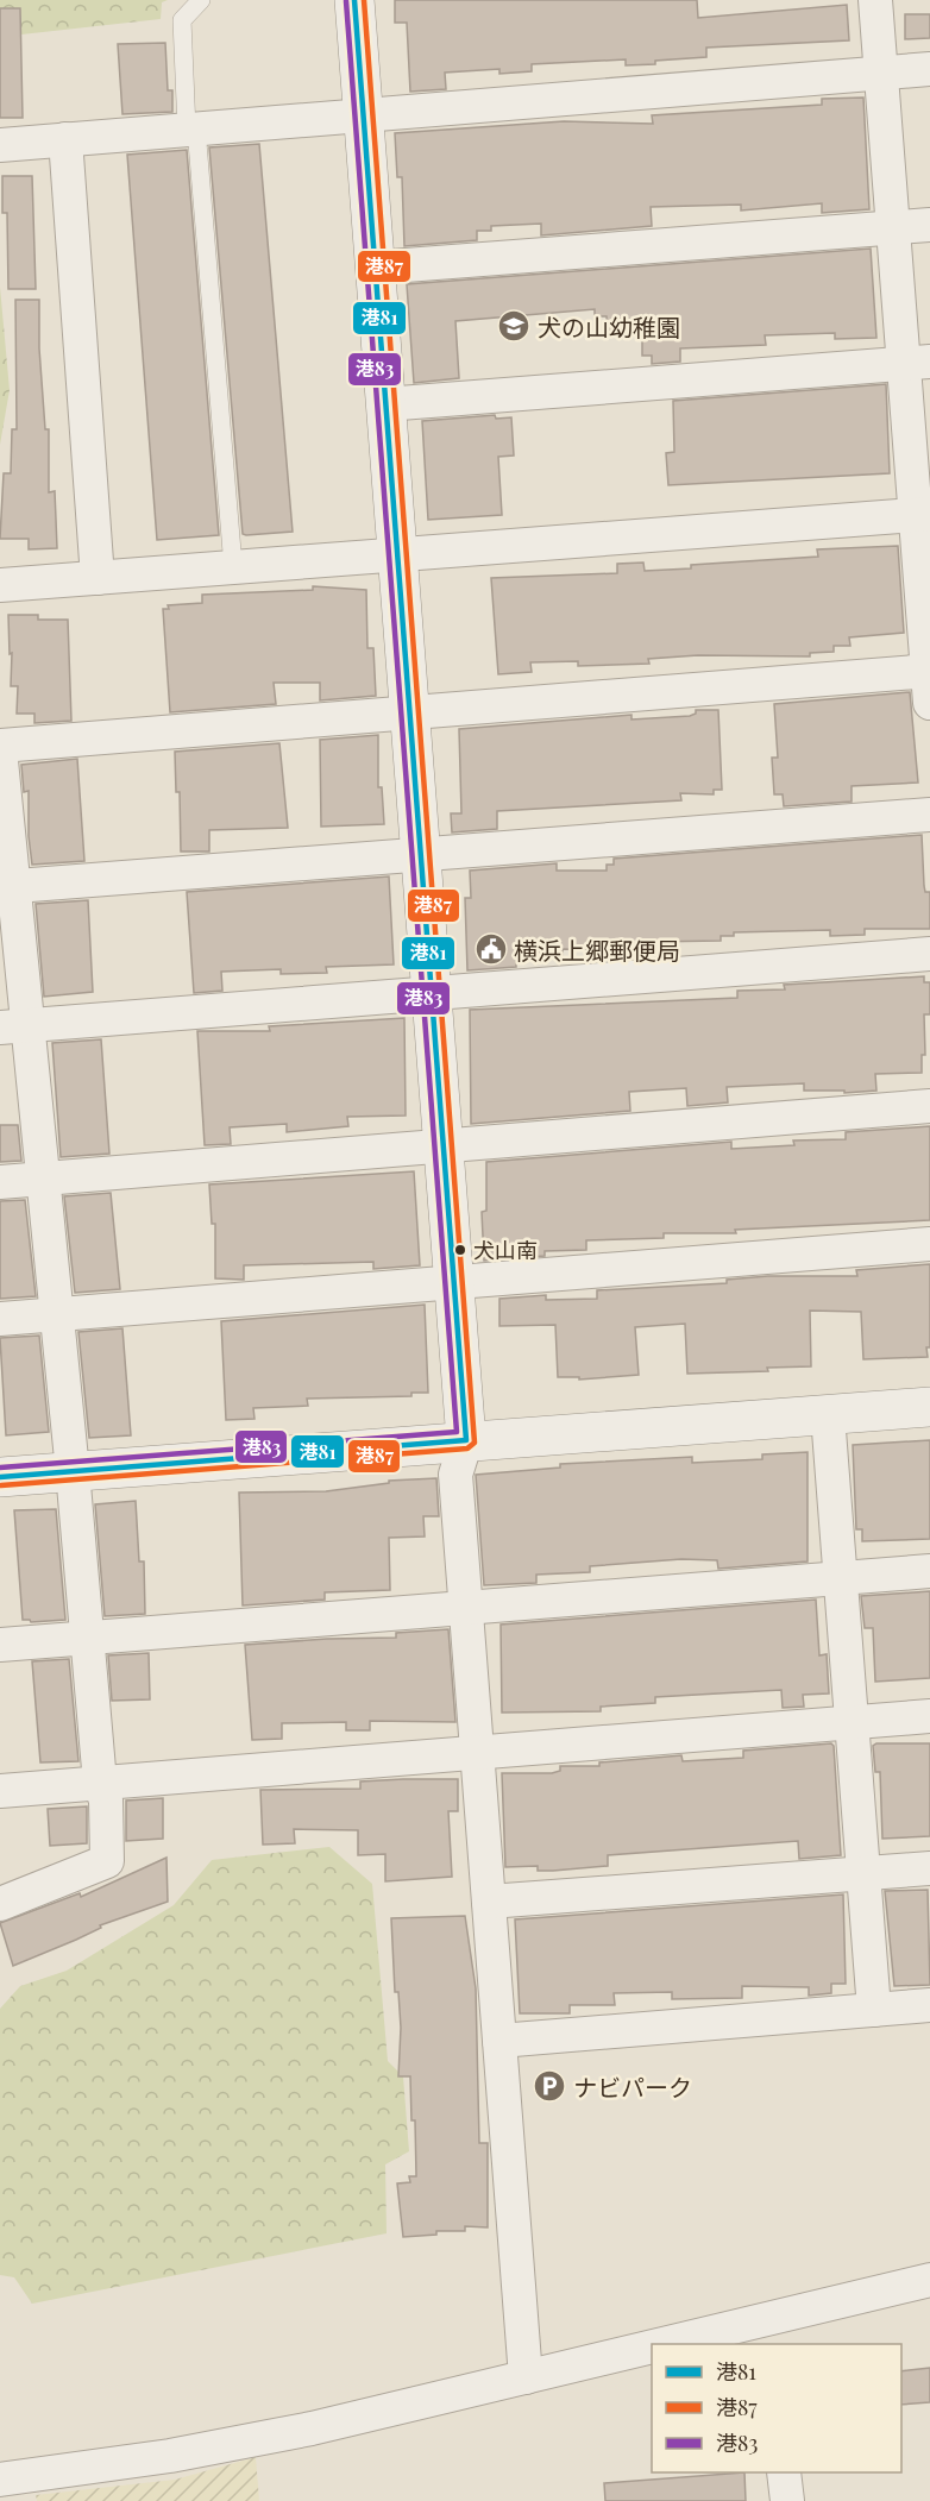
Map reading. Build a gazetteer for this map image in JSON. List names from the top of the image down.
{
  "places": {
    "school or university": ["犬の山幼稚園"],
    "public building": ["横浜上郷郵便局"],
    "other": ["犬山南"],
    "parking": ["ナビパーク"]
  },
  "lines": ["transit line 港81", "transit line 港87", "transit line 港83"],
  "legend": ["港81", "港87", "港83"]
}
